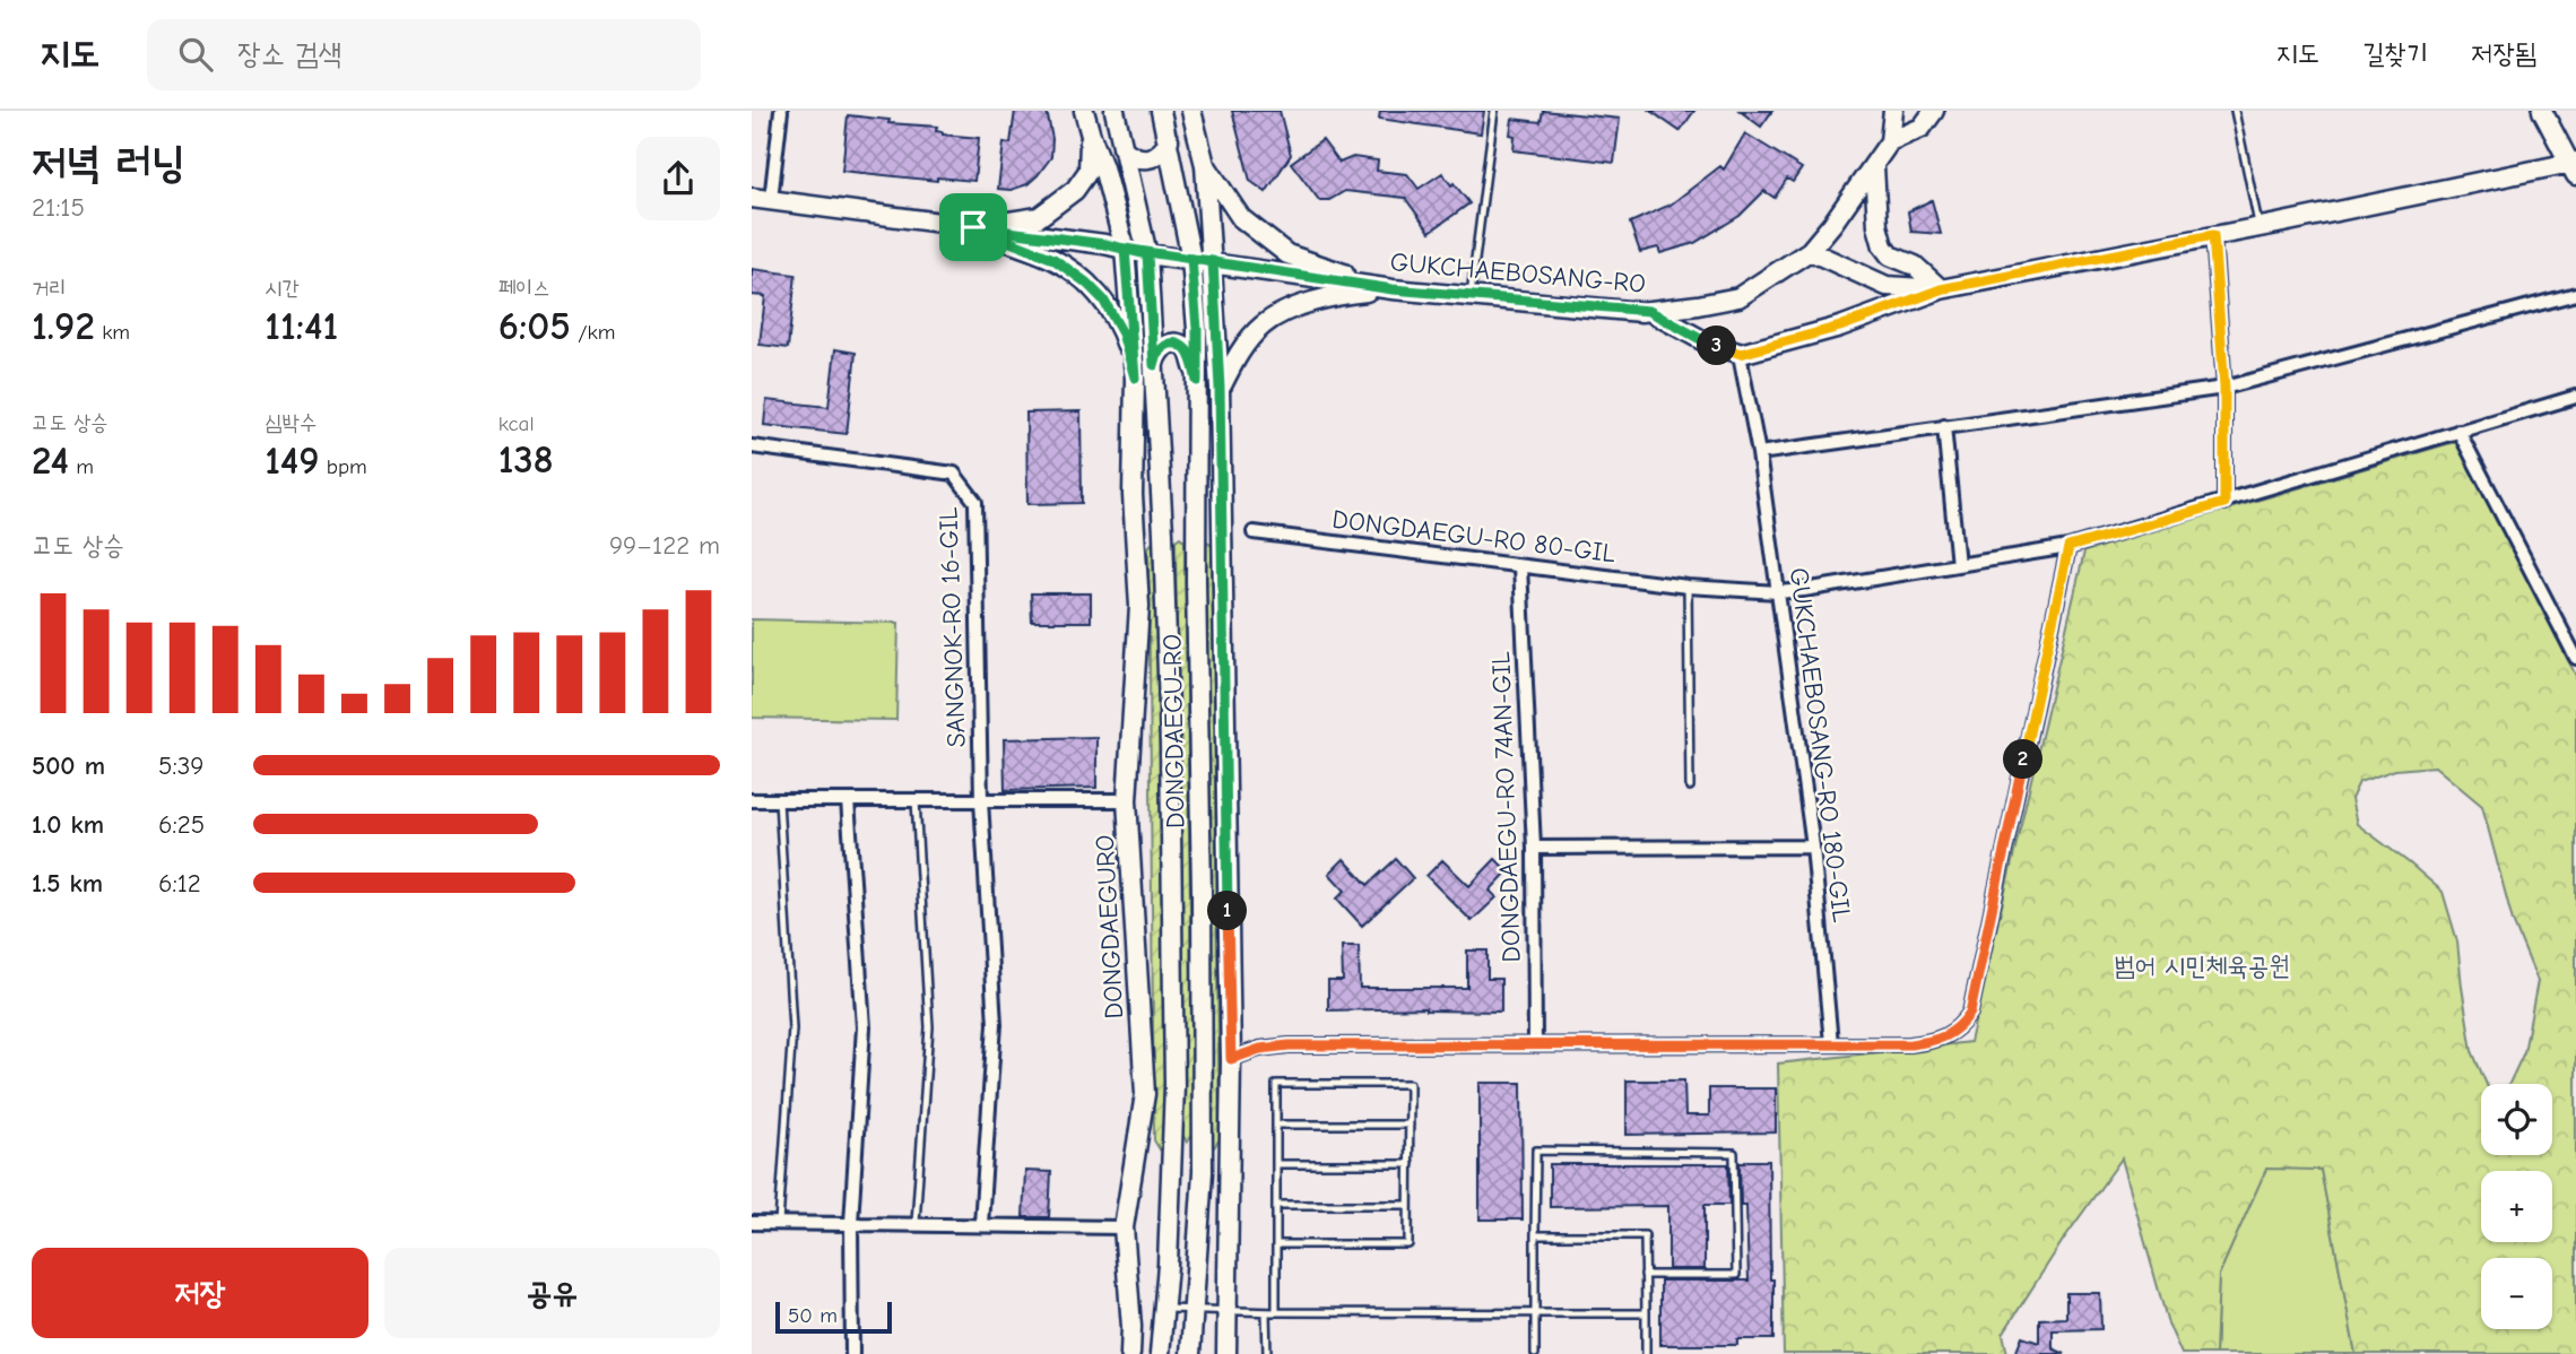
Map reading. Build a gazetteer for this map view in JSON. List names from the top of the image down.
{
  "streets": {
    "main road": ["GUKCHAEBOSANG-RO", "DONGDAEGU-RO", "DONGDAEGURO"],
    "street": [
      "DONGDAEGU-RO 80-GIL",
      "SANGNOK-RO 16-GIL",
      "GUKCHAEBOSANG-RO 180-GIL",
      "DONGDAEGU-RO 74AN-GIL"
    ]
  },
  "crossings": [
    ["GUKCHAEBOSANG-RO", "DONGDAEGU-RO"],
    ["DONGDAEGU-RO 80-GIL", "GUKCHAEBOSANG-RO 180-GIL"],
    ["DONGDAEGU-RO 80-GIL", "DONGDAEGU-RO 74AN-GIL"]
  ],
  "parks": ["범어 시민체육공원"],
  "scale_bar": "50 m",
  "page": {
    "header": "지도",
    "search": "장소 검색",
    "nav": ["지도", "길찾기", "저장됨"],
    "heading": ["저녁 러닝", "21:15"],
    "stats": [
      ["거리", "1.92 km"],
      ["시간", "11:41"],
      ["페이스", "6:05 /km"],
      ["고도 상승", "24 m"],
      ["심박수", "149 bpm"],
      ["kcal", "138"]
    ],
    "pins": ["3", "2", "1"],
    "chart": ["고도 상승", "99–122 m"],
    "list": [
      {
        "name": "500 m",
        "note": "5:39"
      },
      {
        "name": "1.0 km",
        "note": "6:25"
      },
      {
        "name": "1.5 km",
        "note": "6:12"
      }
    ],
    "map_buttons": ["+", "−"],
    "buttons": ["저장", "공유"],
    "scale": "50 m"
  }
}
